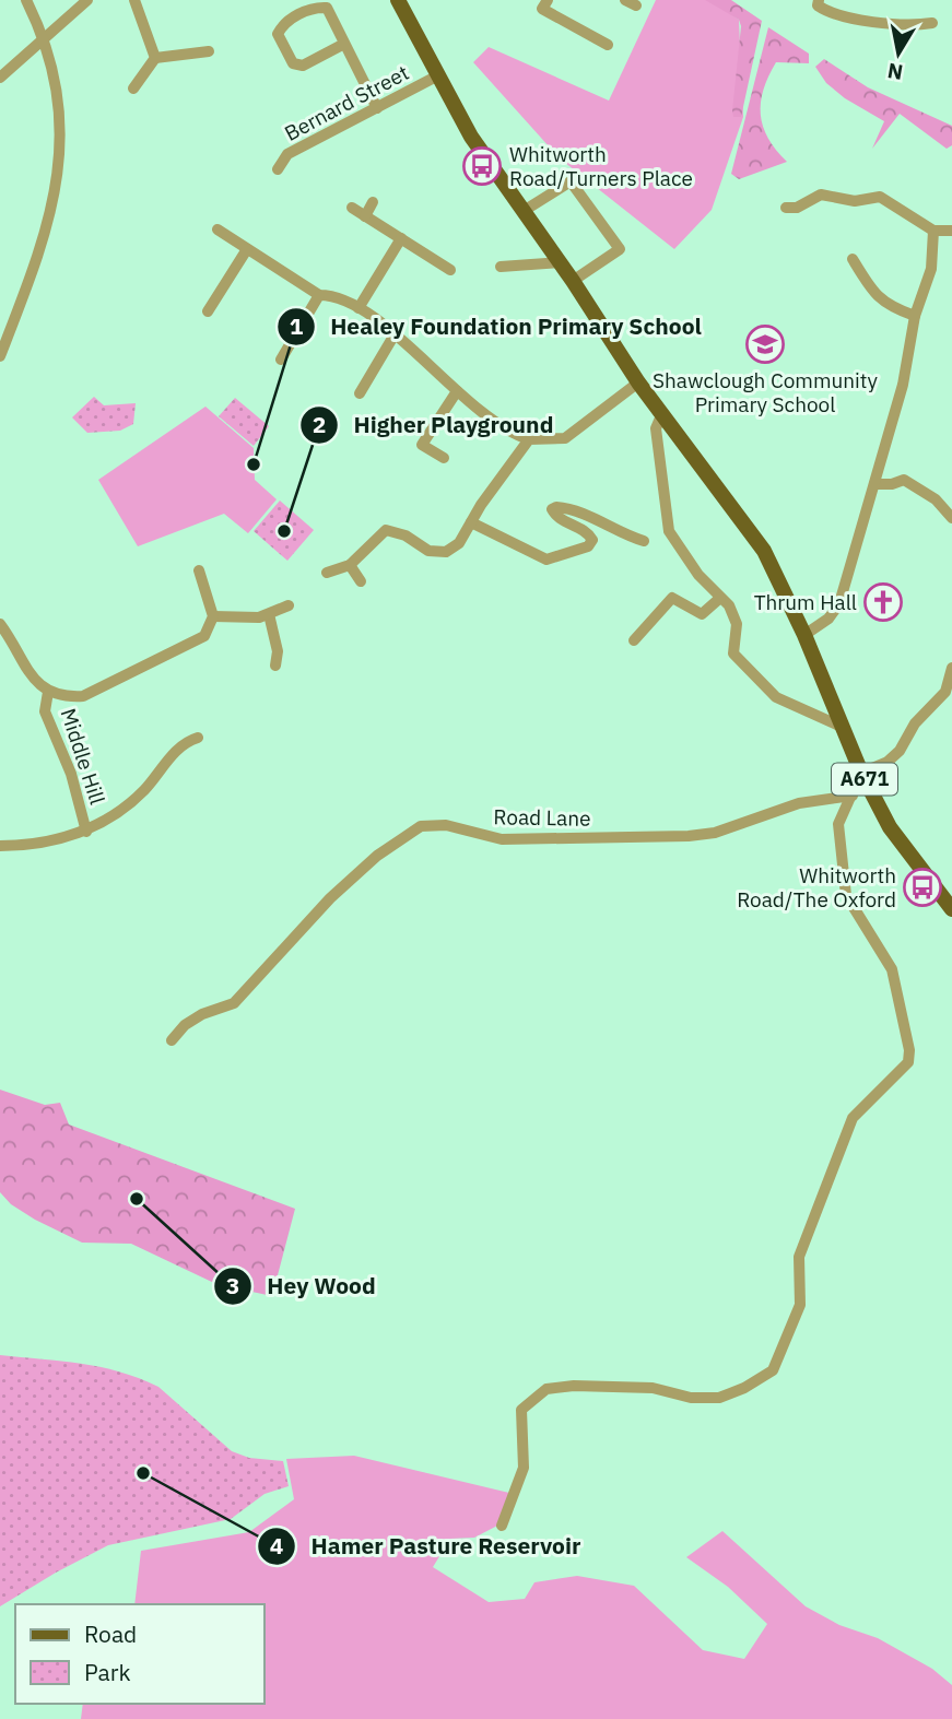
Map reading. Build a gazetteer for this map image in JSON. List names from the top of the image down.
{
  "streets": {
    "main road": ["A671"],
    "street": ["Bernard Street", "Middle Hill", "Road Lane"]
  },
  "crossings": [
    ["Bernard Street", "A671"]
  ],
  "places": {
    "bus stop": ["Whitworth Road/Turners Place", "Whitworth Road/The Oxford"],
    "school or university": ["Shawclough Community Primary School"],
    "other": [
      "Healey Foundation Primary School",
      "Higher Playground",
      "Hey Wood",
      "Hamer Pasture Reservoir"
    ],
    "church": ["Thrum Hall"]
  },
  "legend": ["Road", "Park"],
  "north": "bottom"
}
